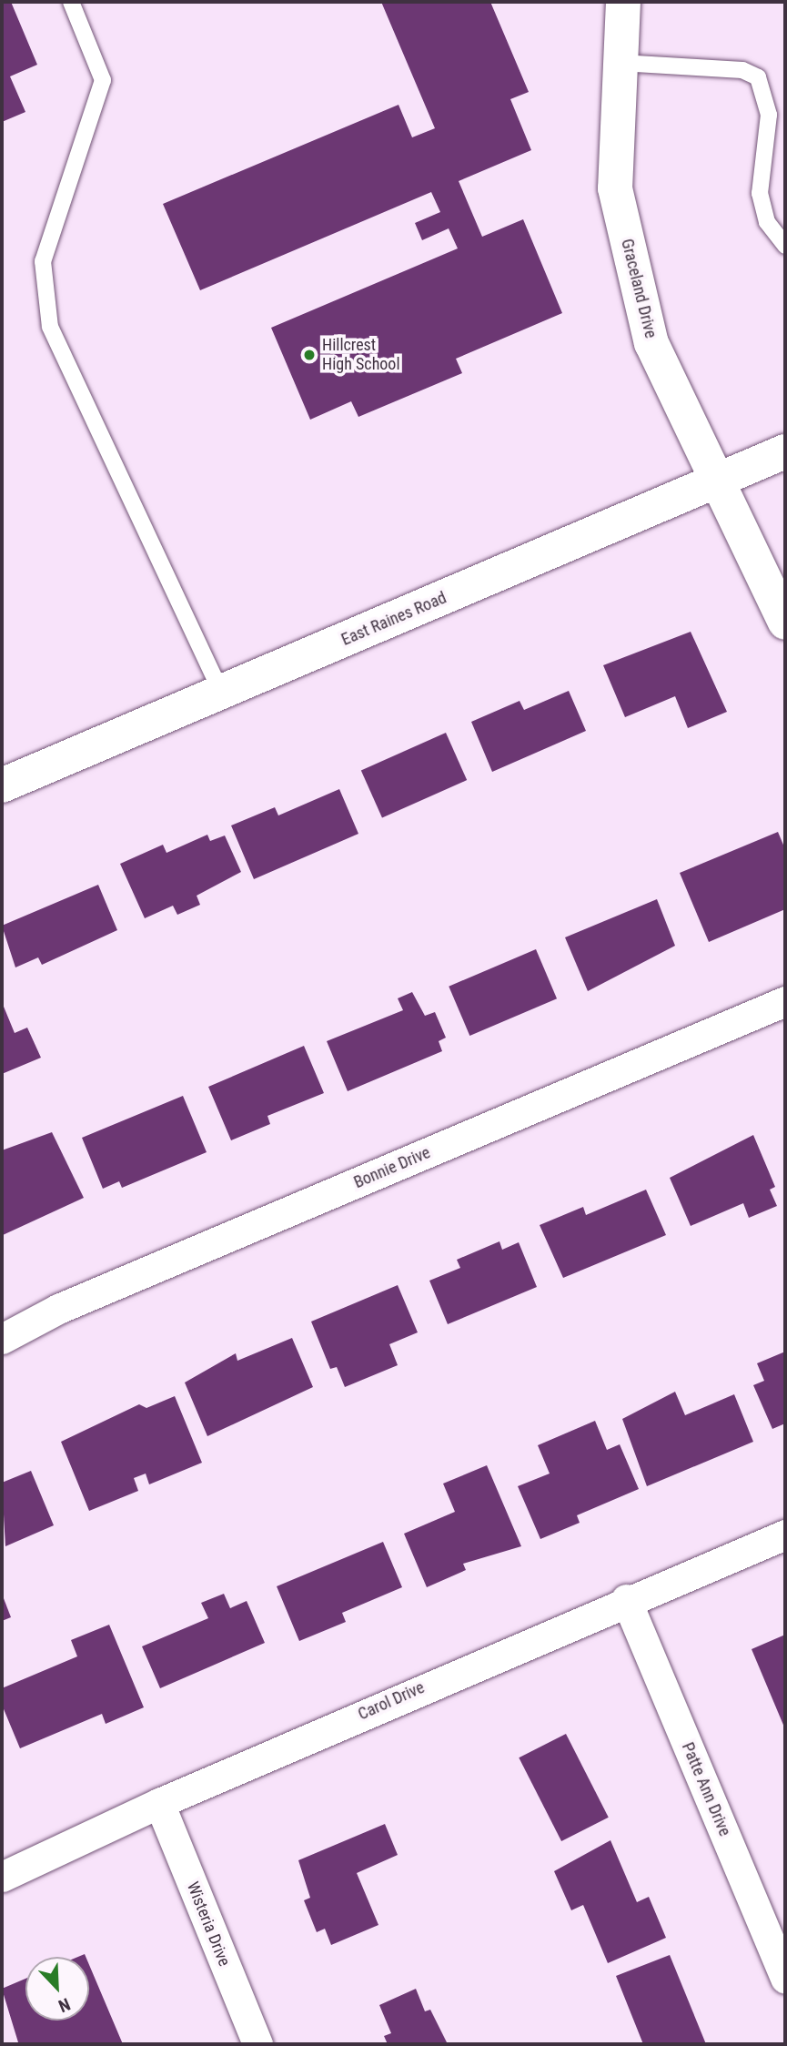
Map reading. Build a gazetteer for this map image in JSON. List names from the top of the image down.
{
  "streets": {
    "main road": ["Graceland Drive", "East Raines Road"],
    "street": [
      "Bonnie Drive",
      "Carol Drive",
      "Patte Ann Drive",
      "Wisteria Drive"
    ]
  },
  "crossings": [
    ["Graceland Drive", "East Raines Road"],
    ["Carol Drive", "Patte Ann Drive"],
    ["Carol Drive", "Wisteria Drive"]
  ],
  "places": ["Hillcrest High School"],
  "north": "bottom right"
}
